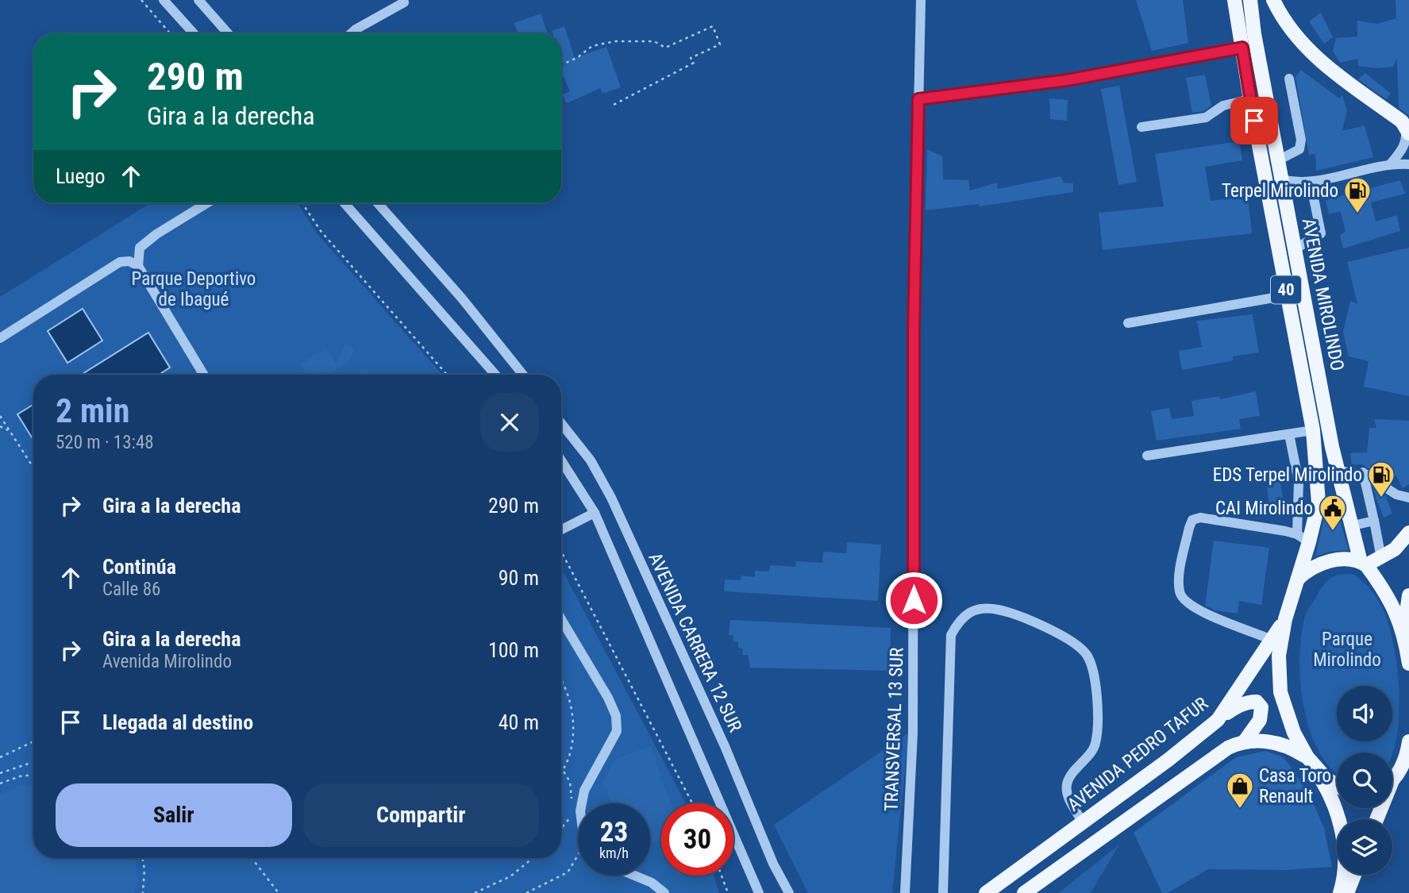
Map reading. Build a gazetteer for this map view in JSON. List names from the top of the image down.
{
  "streets": {
    "main road": ["40", "AVENIDA MIROLINDO", "AVENIDA PEDRO TAFUR"],
    "street": ["AVENIDA CARRERA 12 SUR", "TRANSVERSAL 13 SUR"]
  },
  "crossings": [
    ["40", "AVENIDA MIROLINDO"],
    ["40", "AVENIDA PEDRO TAFUR"]
  ],
  "parks": ["Parque Deportivo de Ibagué", "Parque Mirolindo"],
  "places": {
    "fuel station": ["Terpel Mirolindo", "EDS Terpel Mirolindo"],
    "public building": ["CAI Mirolindo"],
    "shop": ["Casa Toro Renault"]
  },
  "page": {
    "turn": ["290 m", "Gira a la derecha"],
    "then": "Luego",
    "heading": ["2 min", "520 m · 13:48"],
    "list": [
      {
        "name": "Gira a la derecha",
        "value": "290 m"
      },
      {
        "name": "Continúa",
        "note": "Calle 86",
        "value": "90 m"
      },
      {
        "name": "Gira a la derecha",
        "note": "Avenida Mirolindo",
        "value": "100 m"
      },
      {
        "name": "Llegada al destino",
        "value": "40 m"
      }
    ],
    "buttons": ["Salir", "Compartir"],
    "speed": "23 km/h",
    "limit": "30"
  }
}
